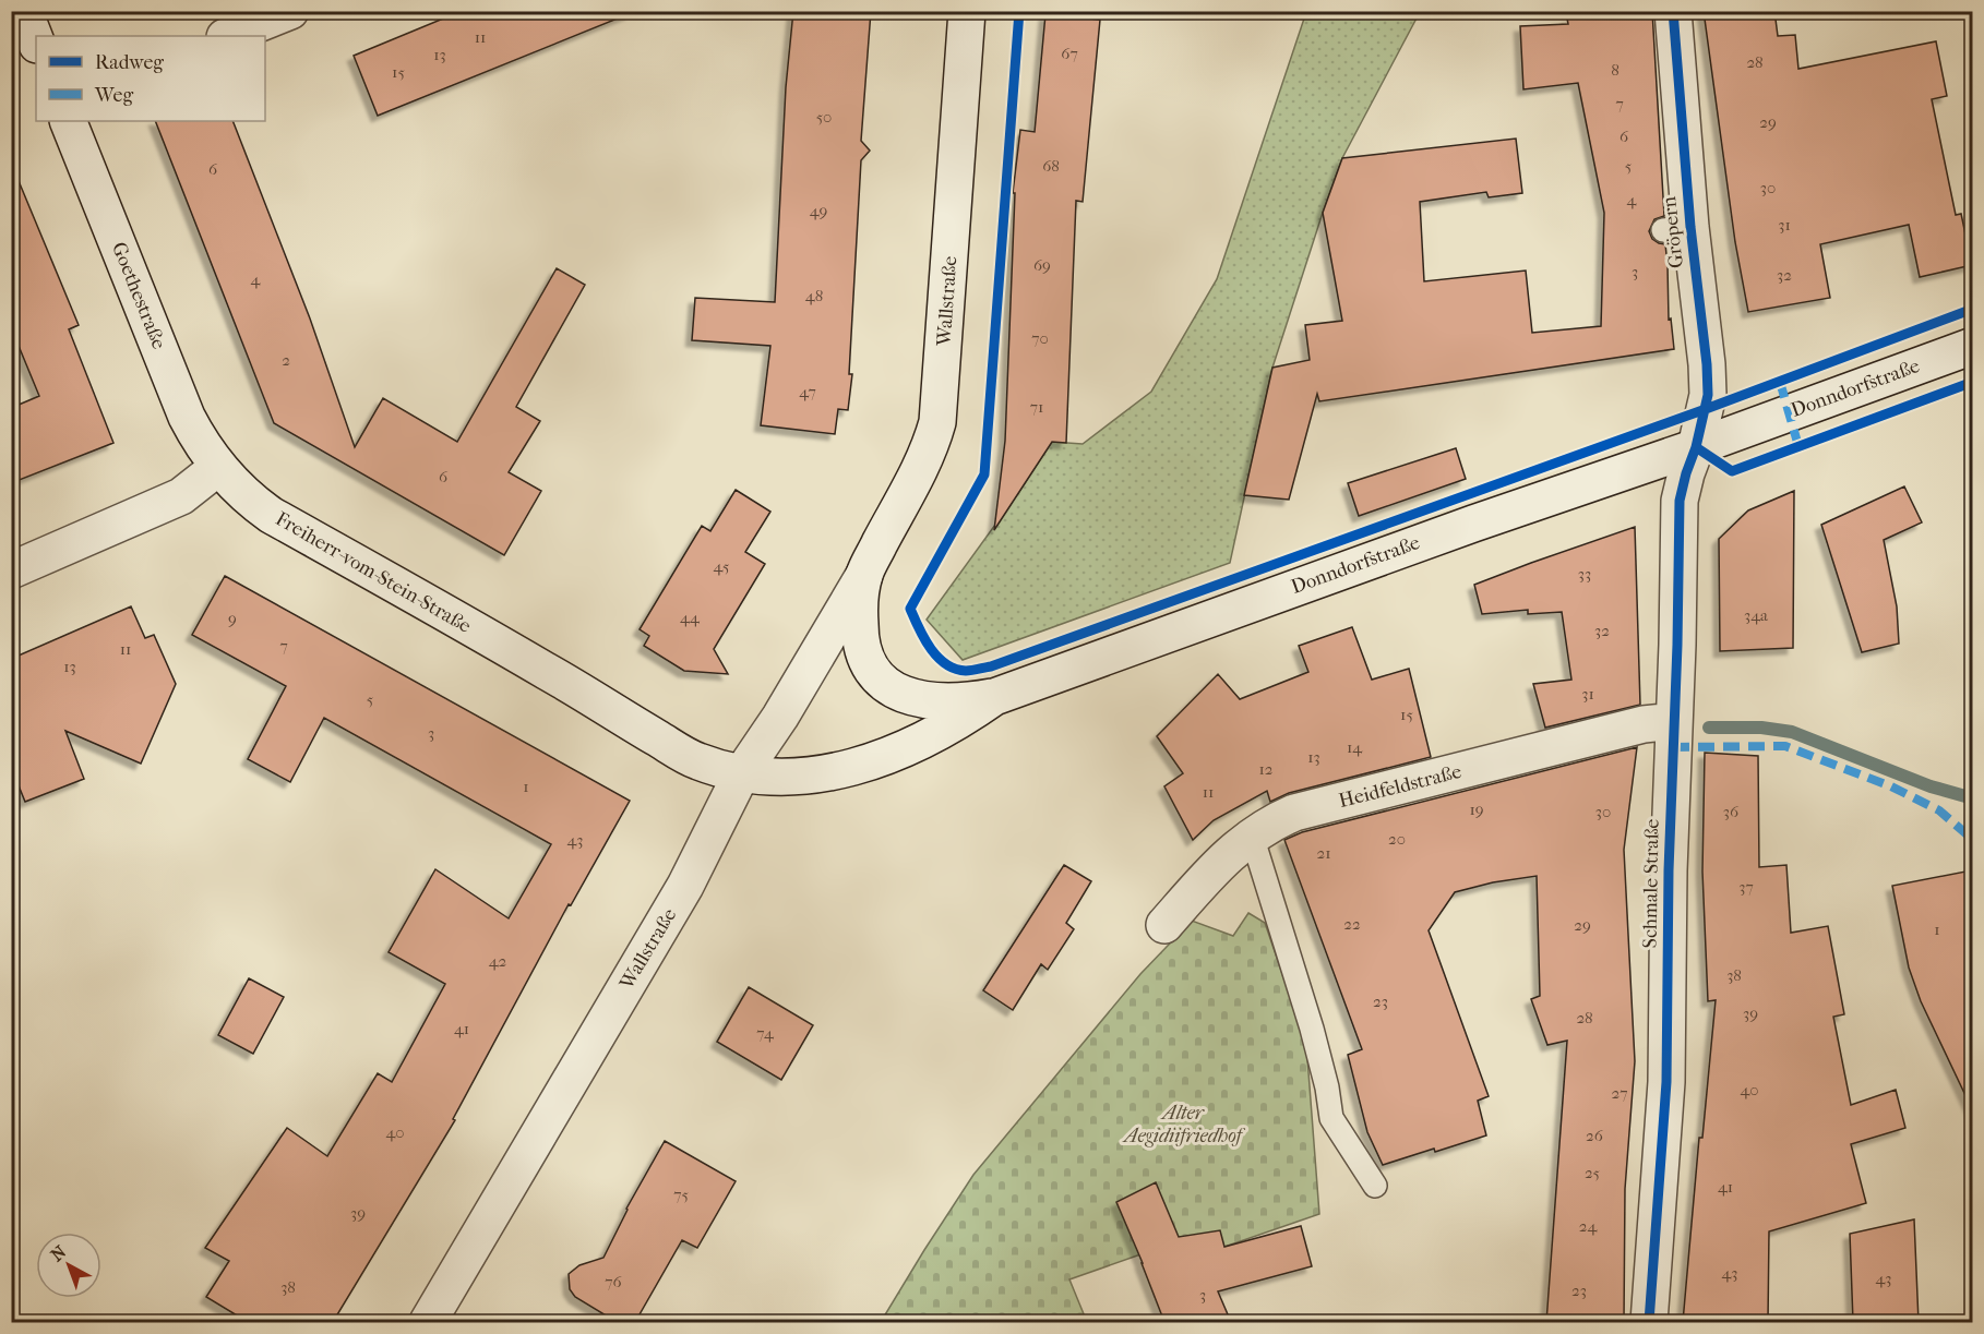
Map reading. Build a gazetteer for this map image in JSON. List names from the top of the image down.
{
  "streets": {
    "main road": [
      "Gröpern",
      "Goethestraße",
      "Wallstraße",
      "Donndorfstraße",
      "Freiherr-vom-Stein-Straße",
      "Heidfeldstraße",
      "Schmale Straße"
    ]
  },
  "crossings": [
    ["Gröpern", "Donndorfstraße"],
    ["Gröpern", "Schmale Straße"],
    ["Goethestraße", "Freiherr-vom-Stein-Straße"],
    ["Wallstraße", "Donndorfstraße"],
    ["Wallstraße", "Freiherr-vom-Stein-Straße"],
    ["Donndorfstraße", "Freiherr-vom-Stein-Straße"],
    ["Donndorfstraße", "Schmale Straße"],
    ["Heidfeldstraße", "Schmale Straße"]
  ],
  "parks": ["Alter Aegidiifriedhof"],
  "house_numbers": [
    "11",
    "67",
    "13",
    "28",
    "8",
    "15",
    "7",
    "50",
    "29",
    "6",
    "68",
    "5",
    "6",
    "30",
    "4",
    "49",
    "31",
    "69",
    "3",
    "32",
    "4",
    "48",
    "70",
    "2",
    "47",
    "71",
    "6",
    "45",
    "33",
    "34a",
    "44",
    "9",
    "32",
    "7",
    "11",
    "13",
    "31",
    "5",
    "15",
    "3",
    "14",
    "13",
    "12",
    "1",
    "11",
    "19",
    "30",
    "36",
    "20",
    "43",
    "21",
    "37",
    "22",
    "29",
    "1",
    "42",
    "38",
    "23",
    "39",
    "28",
    "41",
    "74",
    "40",
    "27",
    "40",
    "26",
    "25",
    "41",
    "75",
    "39",
    "24",
    "43",
    "43",
    "76",
    "38",
    "23",
    "3"
  ],
  "legend": ["Radweg", "Weg"],
  "north": "top left"
}
